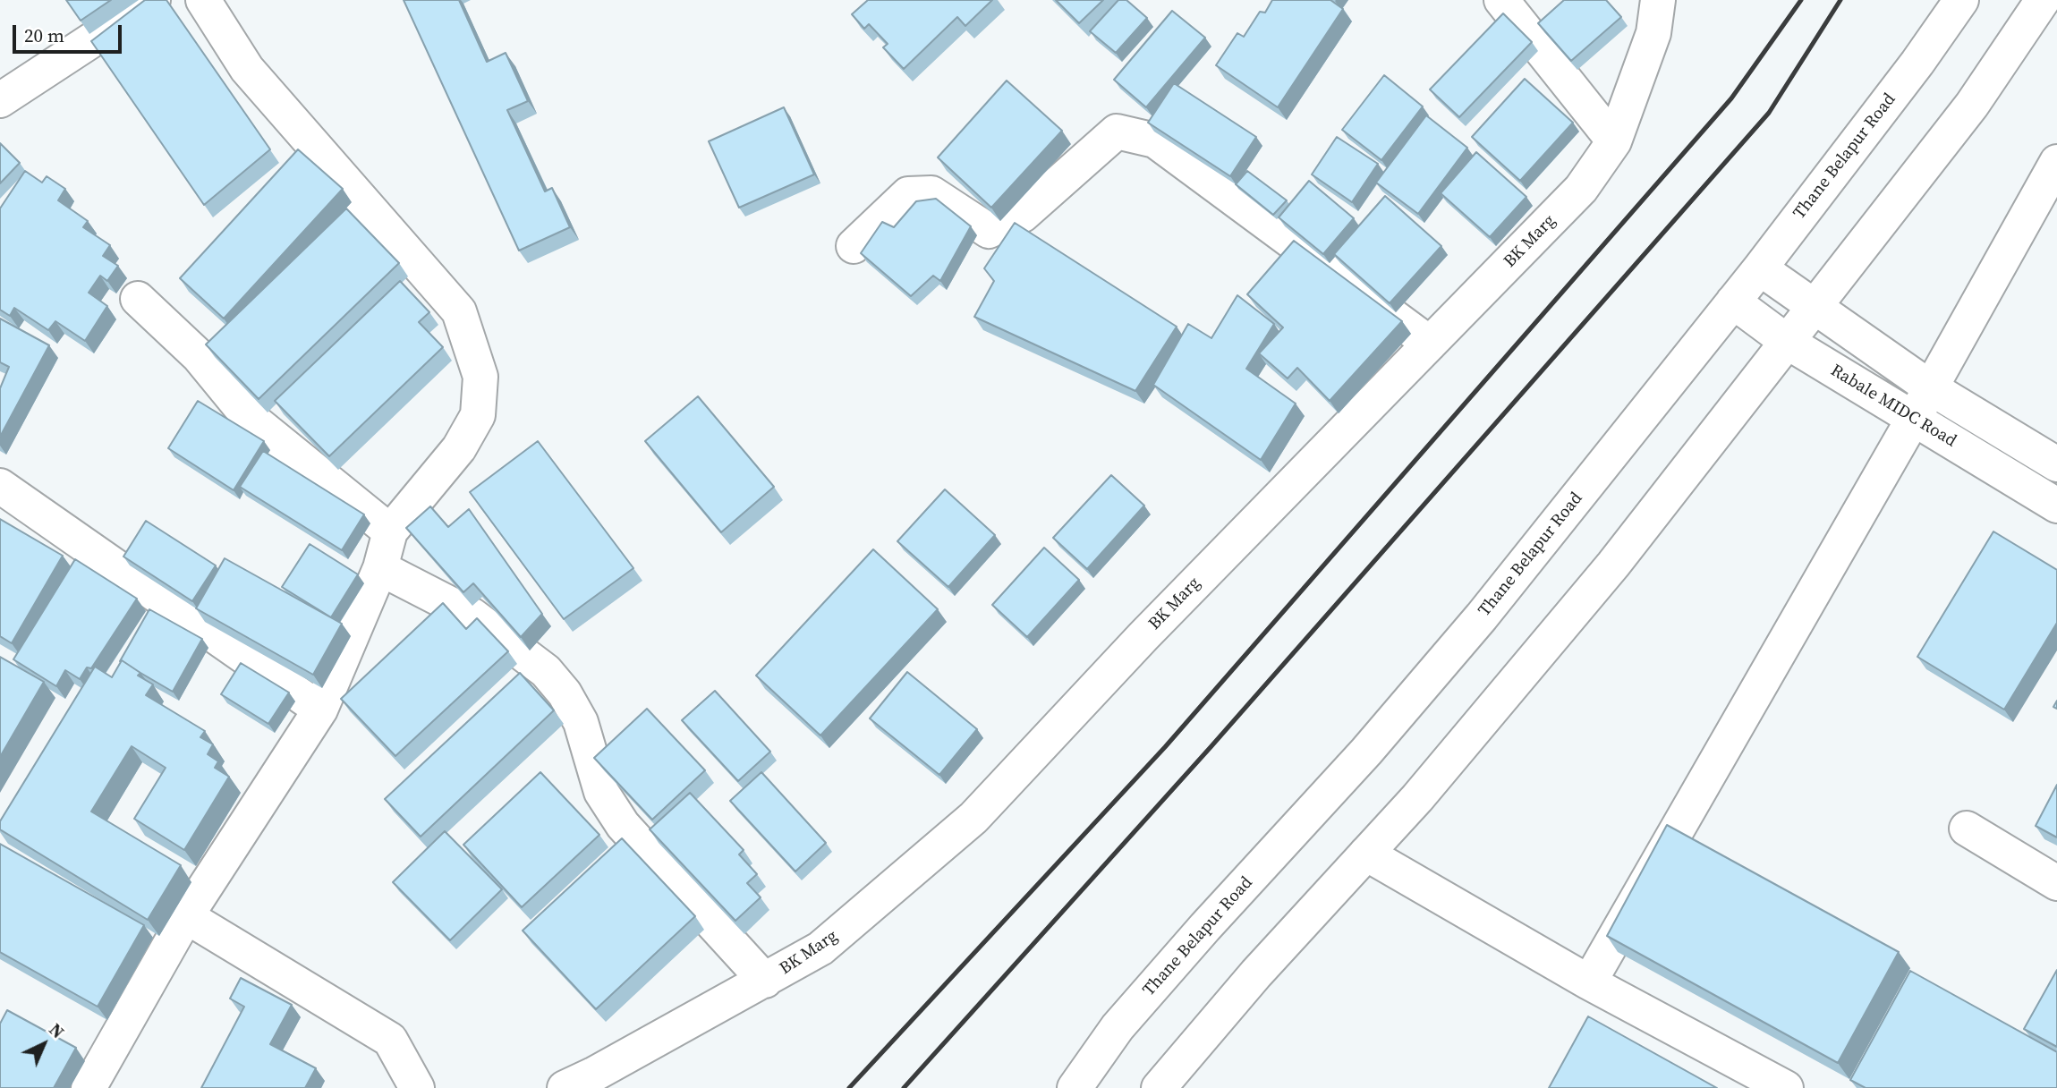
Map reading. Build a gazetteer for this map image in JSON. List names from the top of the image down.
{
  "streets": {
    "street": ["Thane Belapur Road", "BK Marg", "Rabale MIDC Road"]
  },
  "crossings": [
    ["Thane Belapur Road", "Rabale MIDC Road"]
  ],
  "scale_bar": "20 m",
  "north": "top right"
}
